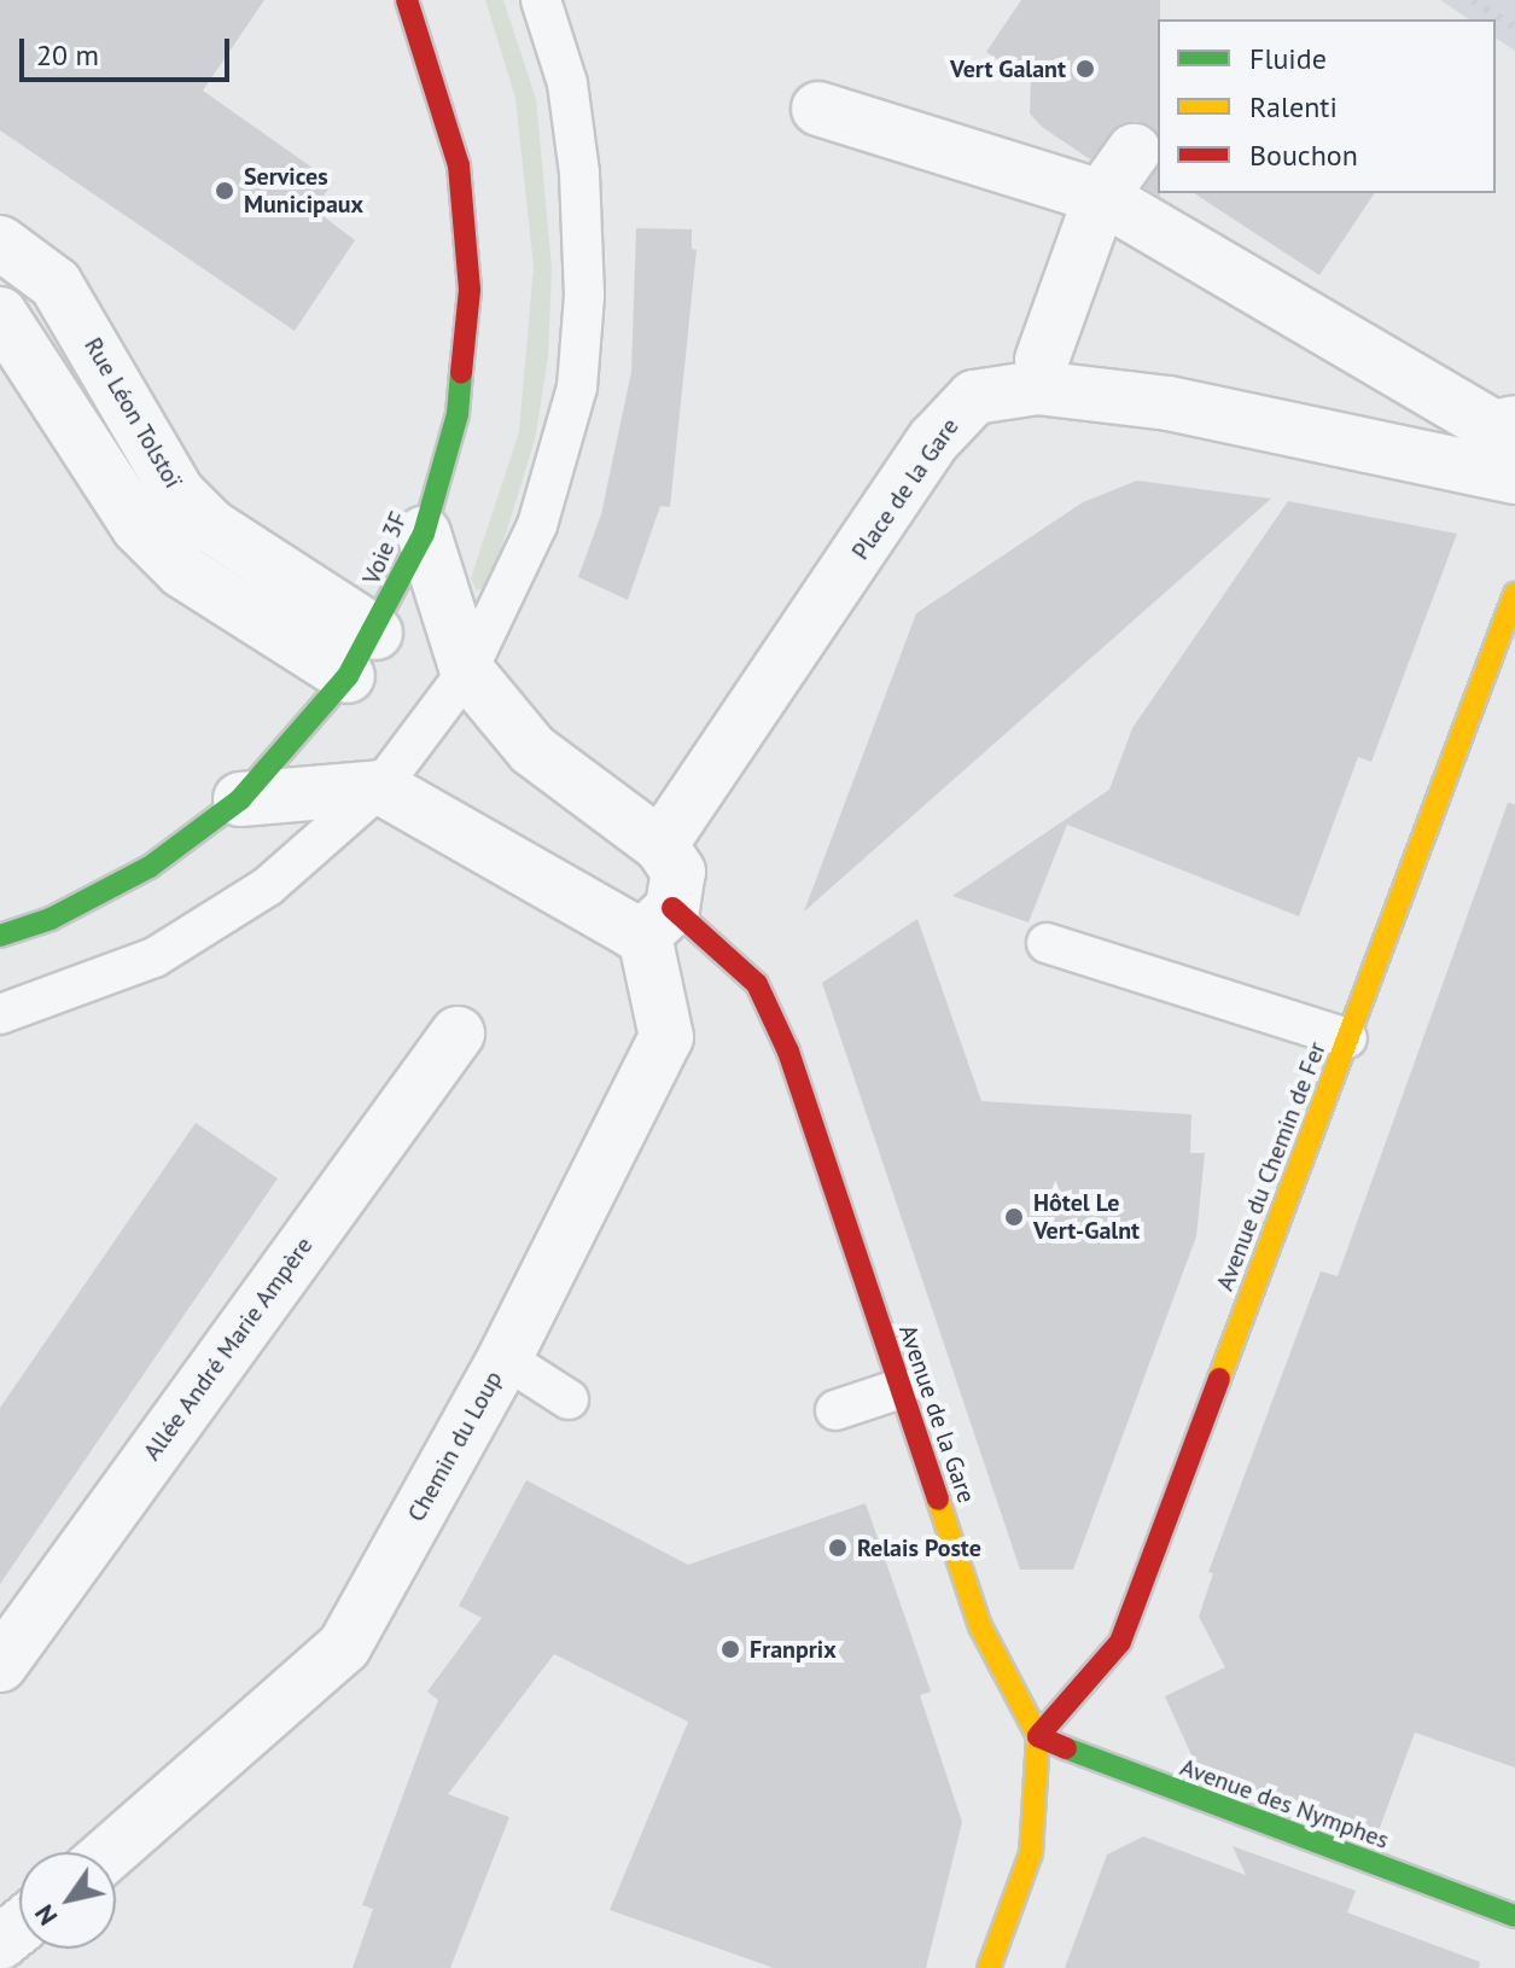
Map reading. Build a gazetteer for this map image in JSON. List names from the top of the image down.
{
  "streets": {
    "street": [
      "Rue Léon Tolstoï",
      "Place de la Gare",
      "Voie 3F",
      "Avenue du Chemin de Fer",
      "Allée André Marie Ampère",
      "Avenue de la Gare",
      "Chemin du Loup",
      "Avenue des Nymphes"
    ]
  },
  "crossings": [
    ["Rue Léon Tolstoï", "Voie 3F"],
    ["Avenue du Chemin de Fer", "Avenue de la Gare"],
    ["Avenue du Chemin de Fer", "Avenue des Nymphes"],
    ["Avenue de la Gare", "Chemin du Loup"],
    ["Avenue de la Gare", "Avenue des Nymphes"]
  ],
  "places": [
    "Vert Galant",
    "Services Municipaux",
    "Hôtel Le Vert-Galnt",
    "Relais Poste",
    "Franprix"
  ],
  "legend": ["Fluide", "Ralenti", "Bouchon"],
  "scale_bar": "20 m",
  "north": "bottom left"
}
